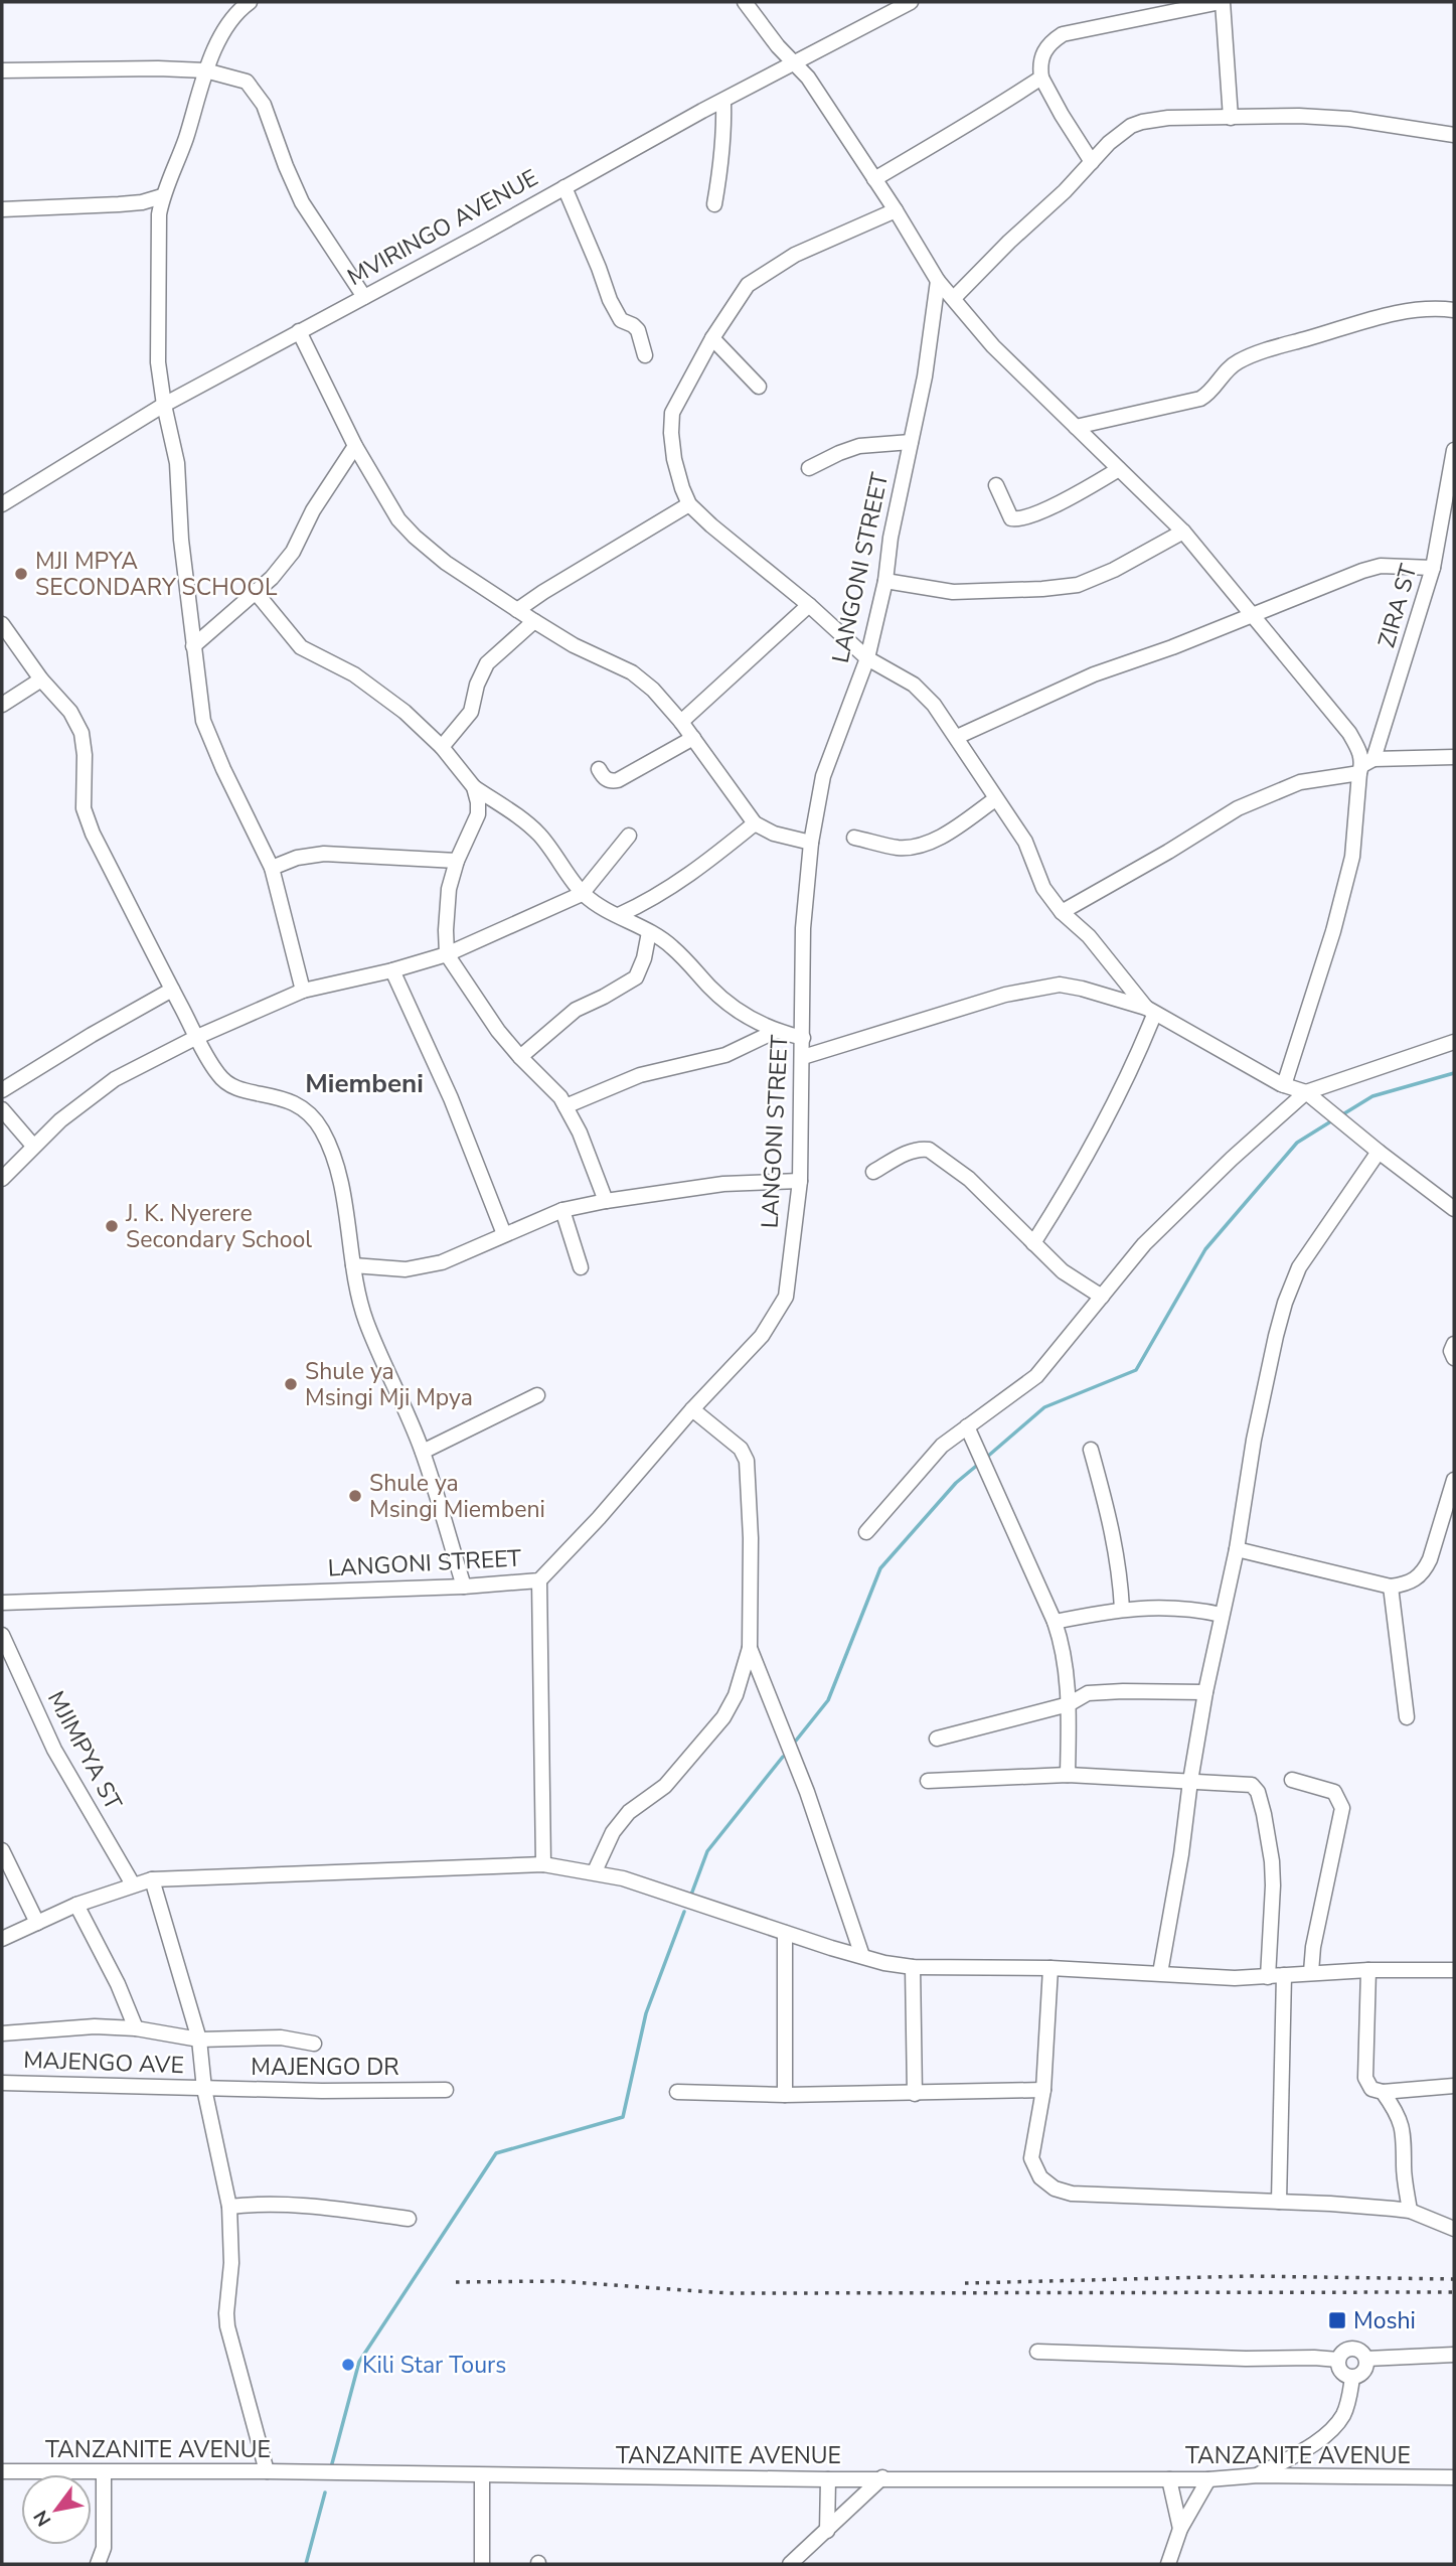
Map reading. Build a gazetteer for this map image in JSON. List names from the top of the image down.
{
  "streets": {
    "street": [
      "MVIRINGO AVENUE",
      "LANGONI STREET",
      "ZIRA ST",
      "MJIMPYA ST",
      "MAJENGO AVE",
      "MAJENGO DR",
      "TANZANITE AVENUE"
    ]
  },
  "crossings": [
    ["MAJENGO AVE", "MAJENGO DR"]
  ],
  "districts": ["Miembeni"],
  "places": {
    "other": [
      "MJI MPYA SECONDARY SCHOOL",
      "J. K. Nyerere Secondary School",
      "Shule ya Msingi Mji Mpya",
      "Shule ya Msingi Miembeni",
      "Kili Star Tours"
    ],
    "transit": ["Moshi"]
  },
  "north": "bottom left"
}
